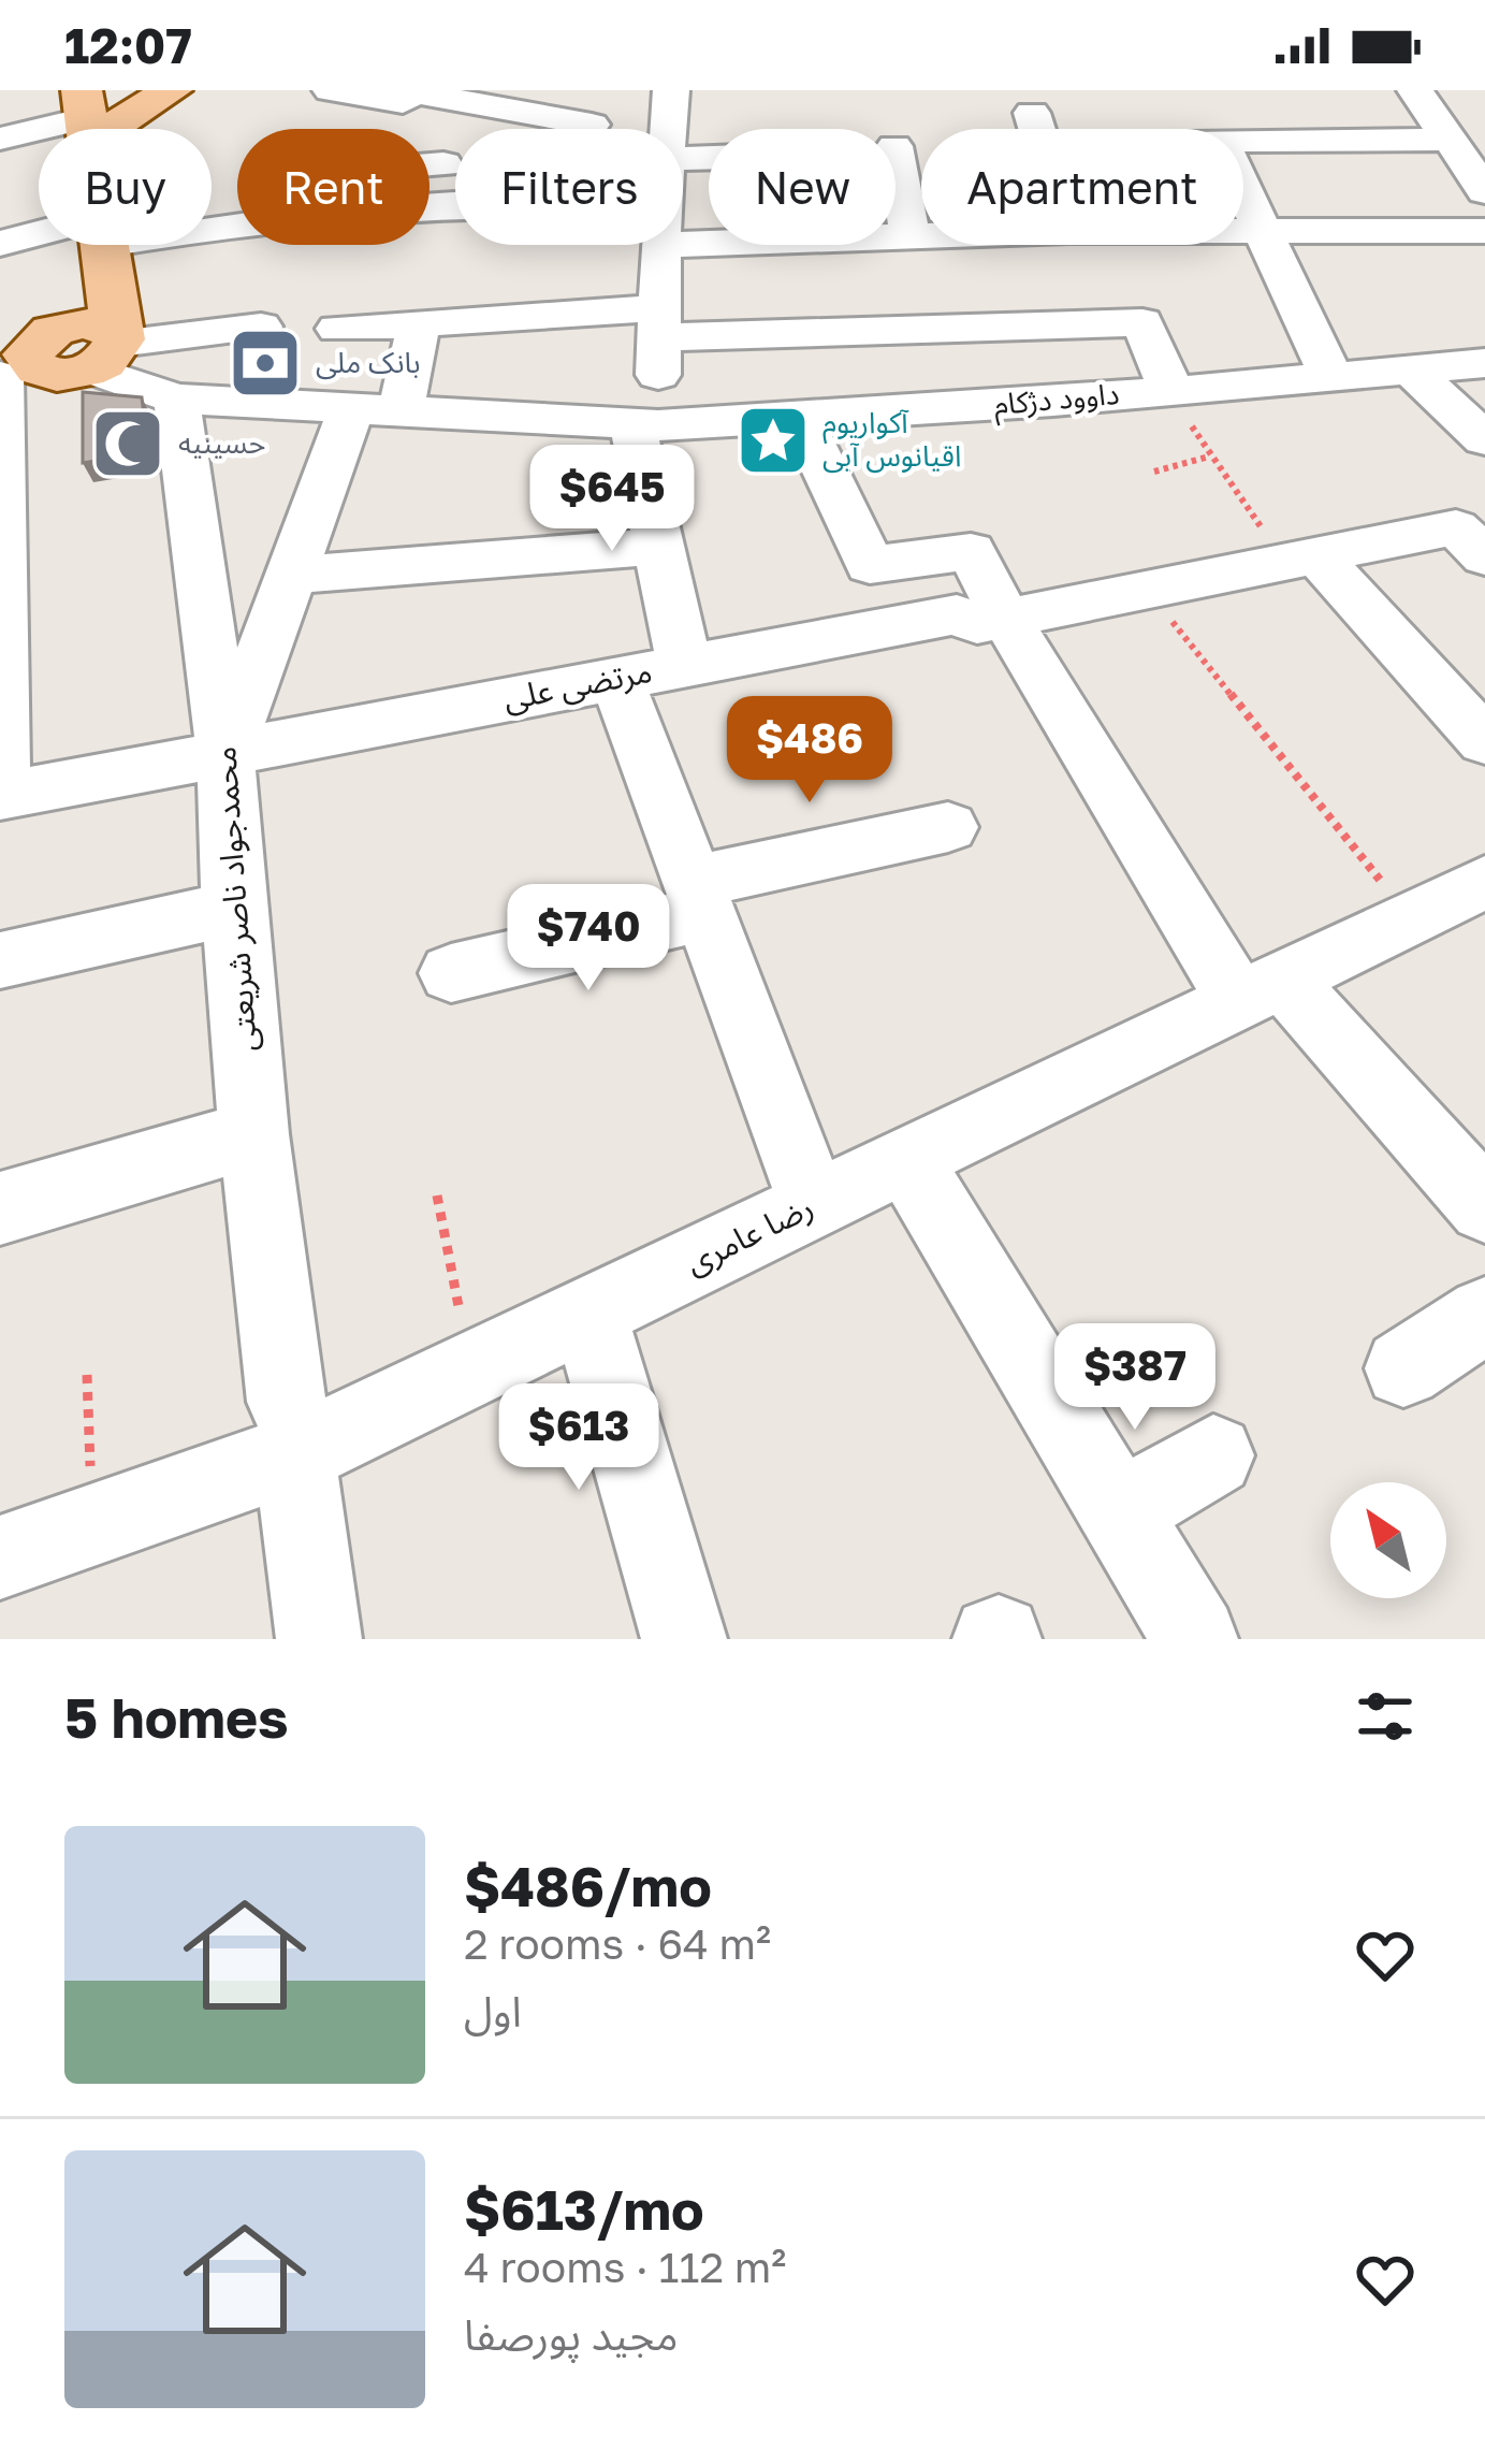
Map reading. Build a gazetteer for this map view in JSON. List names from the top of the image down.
{
  "streets": {
    "street": [
      "داوود دژکام",
      "مرتضی علی",
      "محمدجواد ناصر شریعتی",
      "رضا عامری"
    ]
  },
  "crossings": [
    ["داوود دژکام", "محمدجواد ناصر شریعتی"],
    ["مرتضی علی", "محمدجواد ناصر شریعتی"],
    ["محمدجواد ناصر شریعتی", "رضا عامری"]
  ],
  "places": {
    "bank": ["بانک ملی"],
    "place": ["آکواریوم اقیانوس آبی"],
    "mosque": ["حسینیه"]
  },
  "north": "top left",
  "page": {
    "status": "12:07",
    "chip": [
      "Buy",
      "Rent",
      "Filters",
      "New",
      "Apartment"
    ],
    "price": [
      "$645",
      "$486",
      "$740",
      "$387",
      "$613"
    ],
    "heading": "5 homes",
    "list": [
      {
        "name": "$486/mo",
        "note": "2 rooms · 64 m² · اول"
      },
      {
        "name": "$613/mo",
        "note": "4 rooms · 112 m² · مجید پورصفا"
      }
    ]
  }
}
